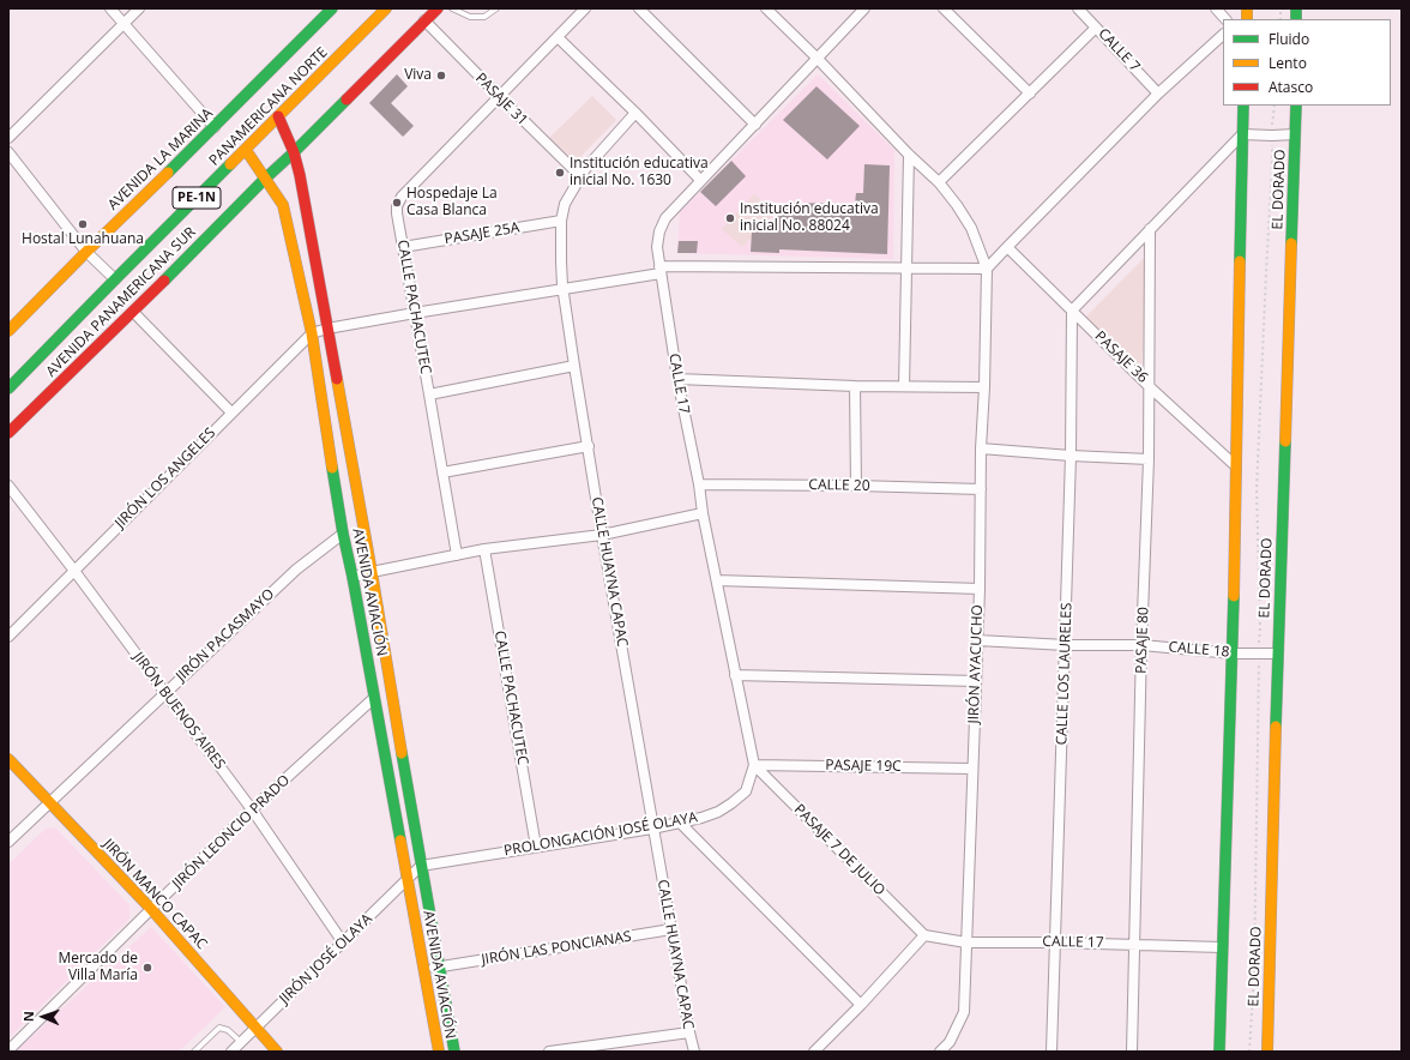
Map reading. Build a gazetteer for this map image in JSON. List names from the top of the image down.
{
  "streets": {
    "main road": [
      "PANAMERICANA NORTE",
      "AVENIDA LA MARINA",
      "EL DORADO",
      "PE-1N",
      "AVENIDA PANAMERICANA SUR",
      "AVENIDA AVIACIÓN",
      "JIRÓN MANCO CAPAC"
    ],
    "street": [
      "CALLE 7",
      "PASAJE 31",
      "PASAJE 25A",
      "CALLE PACHACUTEC",
      "PASAJE 36",
      "CALLE 17",
      "JIRÓN LOS ANGELES",
      "CALLE 20",
      "CALLE HUAYNA CAPAC",
      "JIRÓN PACASMAYO",
      "PASAJE 80",
      "CALLE 18",
      "JIRÓN AYACUCHO",
      "CALLE LOS LAURELES",
      "JIRÓN BUENOS AIRES",
      "PASAJE 19C",
      "JIRÓN LEONCIO PRADO",
      "PROLONGACIÓN JOSÉ OLAYA",
      "PASAJE 7 DE JULIO",
      "JIRÓN LAS PONCIANAS",
      "JIRÓN JOSÉ OLAYA"
    ]
  },
  "crossings": [
    ["PASAJE 31", "AVENIDA PANAMERICANA SUR"],
    ["PASAJE 31", "CALLE PACHACUTEC"],
    ["PASAJE 31", "CALLE HUAYNA CAPAC"],
    ["PANAMERICANA NORTE", "AVENIDA AVIACIÓN"],
    ["EL DORADO", "CALLE 18"],
    ["PASAJE 25A", "CALLE PACHACUTEC"],
    ["PASAJE 25A", "CALLE HUAYNA CAPAC"],
    ["AVENIDA PANAMERICANA SUR", "AVENIDA AVIACIÓN"],
    ["CALLE PACHACUTEC", "JIRÓN LOS ANGELES"],
    ["CALLE PACHACUTEC", "PROLONGACIÓN JOSÉ OLAYA"],
    ["PASAJE 36", "PASAJE 80"],
    ["PASAJE 36", "CALLE LOS LAURELES"],
    ["CALLE 17", "JIRÓN LOS ANGELES"],
    ["CALLE 17", "CALLE 20"],
    ["CALLE 17", "PASAJE 80"],
    ["CALLE 17", "JIRÓN AYACUCHO"],
    ["CALLE 17", "CALLE LOS LAURELES"],
    ["CALLE 17", "PASAJE 19C"],
    ["CALLE 17", "PROLONGACIÓN JOSÉ OLAYA"],
    ["CALLE 17", "PASAJE 7 DE JULIO"],
    ["JIRÓN LOS ANGELES", "CALLE HUAYNA CAPAC"],
    ["JIRÓN LOS ANGELES", "AVENIDA AVIACIÓN"],
    ["JIRÓN LOS ANGELES", "JIRÓN AYACUCHO"],
    ["JIRÓN LOS ANGELES", "JIRÓN BUENOS AIRES"],
    ["CALLE 20", "JIRÓN AYACUCHO"],
    ["CALLE HUAYNA CAPAC", "PROLONGACIÓN JOSÉ OLAYA"],
    ["CALLE HUAYNA CAPAC", "JIRÓN LAS PONCIANAS"],
    ["AVENIDA AVIACIÓN", "JIRÓN PACASMAYO"],
    ["AVENIDA AVIACIÓN", "JIRÓN LEONCIO PRADO"],
    ["AVENIDA AVIACIÓN", "PROLONGACIÓN JOSÉ OLAYA"],
    ["AVENIDA AVIACIÓN", "JIRÓN LAS PONCIANAS"],
    ["AVENIDA AVIACIÓN", "JIRÓN JOSÉ OLAYA"],
    ["JIRÓN PACASMAYO", "JIRÓN BUENOS AIRES"],
    ["JIRÓN PACASMAYO", "JIRÓN MANCO CAPAC"],
    ["PASAJE 80", "CALLE 18"],
    ["CALLE 18", "JIRÓN AYACUCHO"],
    ["CALLE 18", "CALLE LOS LAURELES"],
    ["JIRÓN AYACUCHO", "PASAJE 19C"],
    ["JIRÓN BUENOS AIRES", "JIRÓN LEONCIO PRADO"],
    ["JIRÓN BUENOS AIRES", "JIRÓN JOSÉ OLAYA"],
    ["PASAJE 19C", "PROLONGACIÓN JOSÉ OLAYA"],
    ["PASAJE 19C", "PASAJE 7 DE JULIO"],
    ["JIRÓN LEONCIO PRADO", "JIRÓN MANCO CAPAC"],
    ["PROLONGACIÓN JOSÉ OLAYA", "PASAJE 7 DE JULIO"],
    ["PROLONGACIÓN JOSÉ OLAYA", "JIRÓN JOSÉ OLAYA"],
    ["JIRÓN MANCO CAPAC", "JIRÓN JOSÉ OLAYA"]
  ],
  "places": [
    "Viva",
    "Institución educativa inicial No. 1630",
    "Hospedaje La Casa Blanca",
    "Institución educativa inicial No. 88024",
    "Hostal Lunahuana",
    "Mercado de Villa María"
  ],
  "legend": ["Fluido", "Lento", "Atasco"],
  "north": "left"
}
